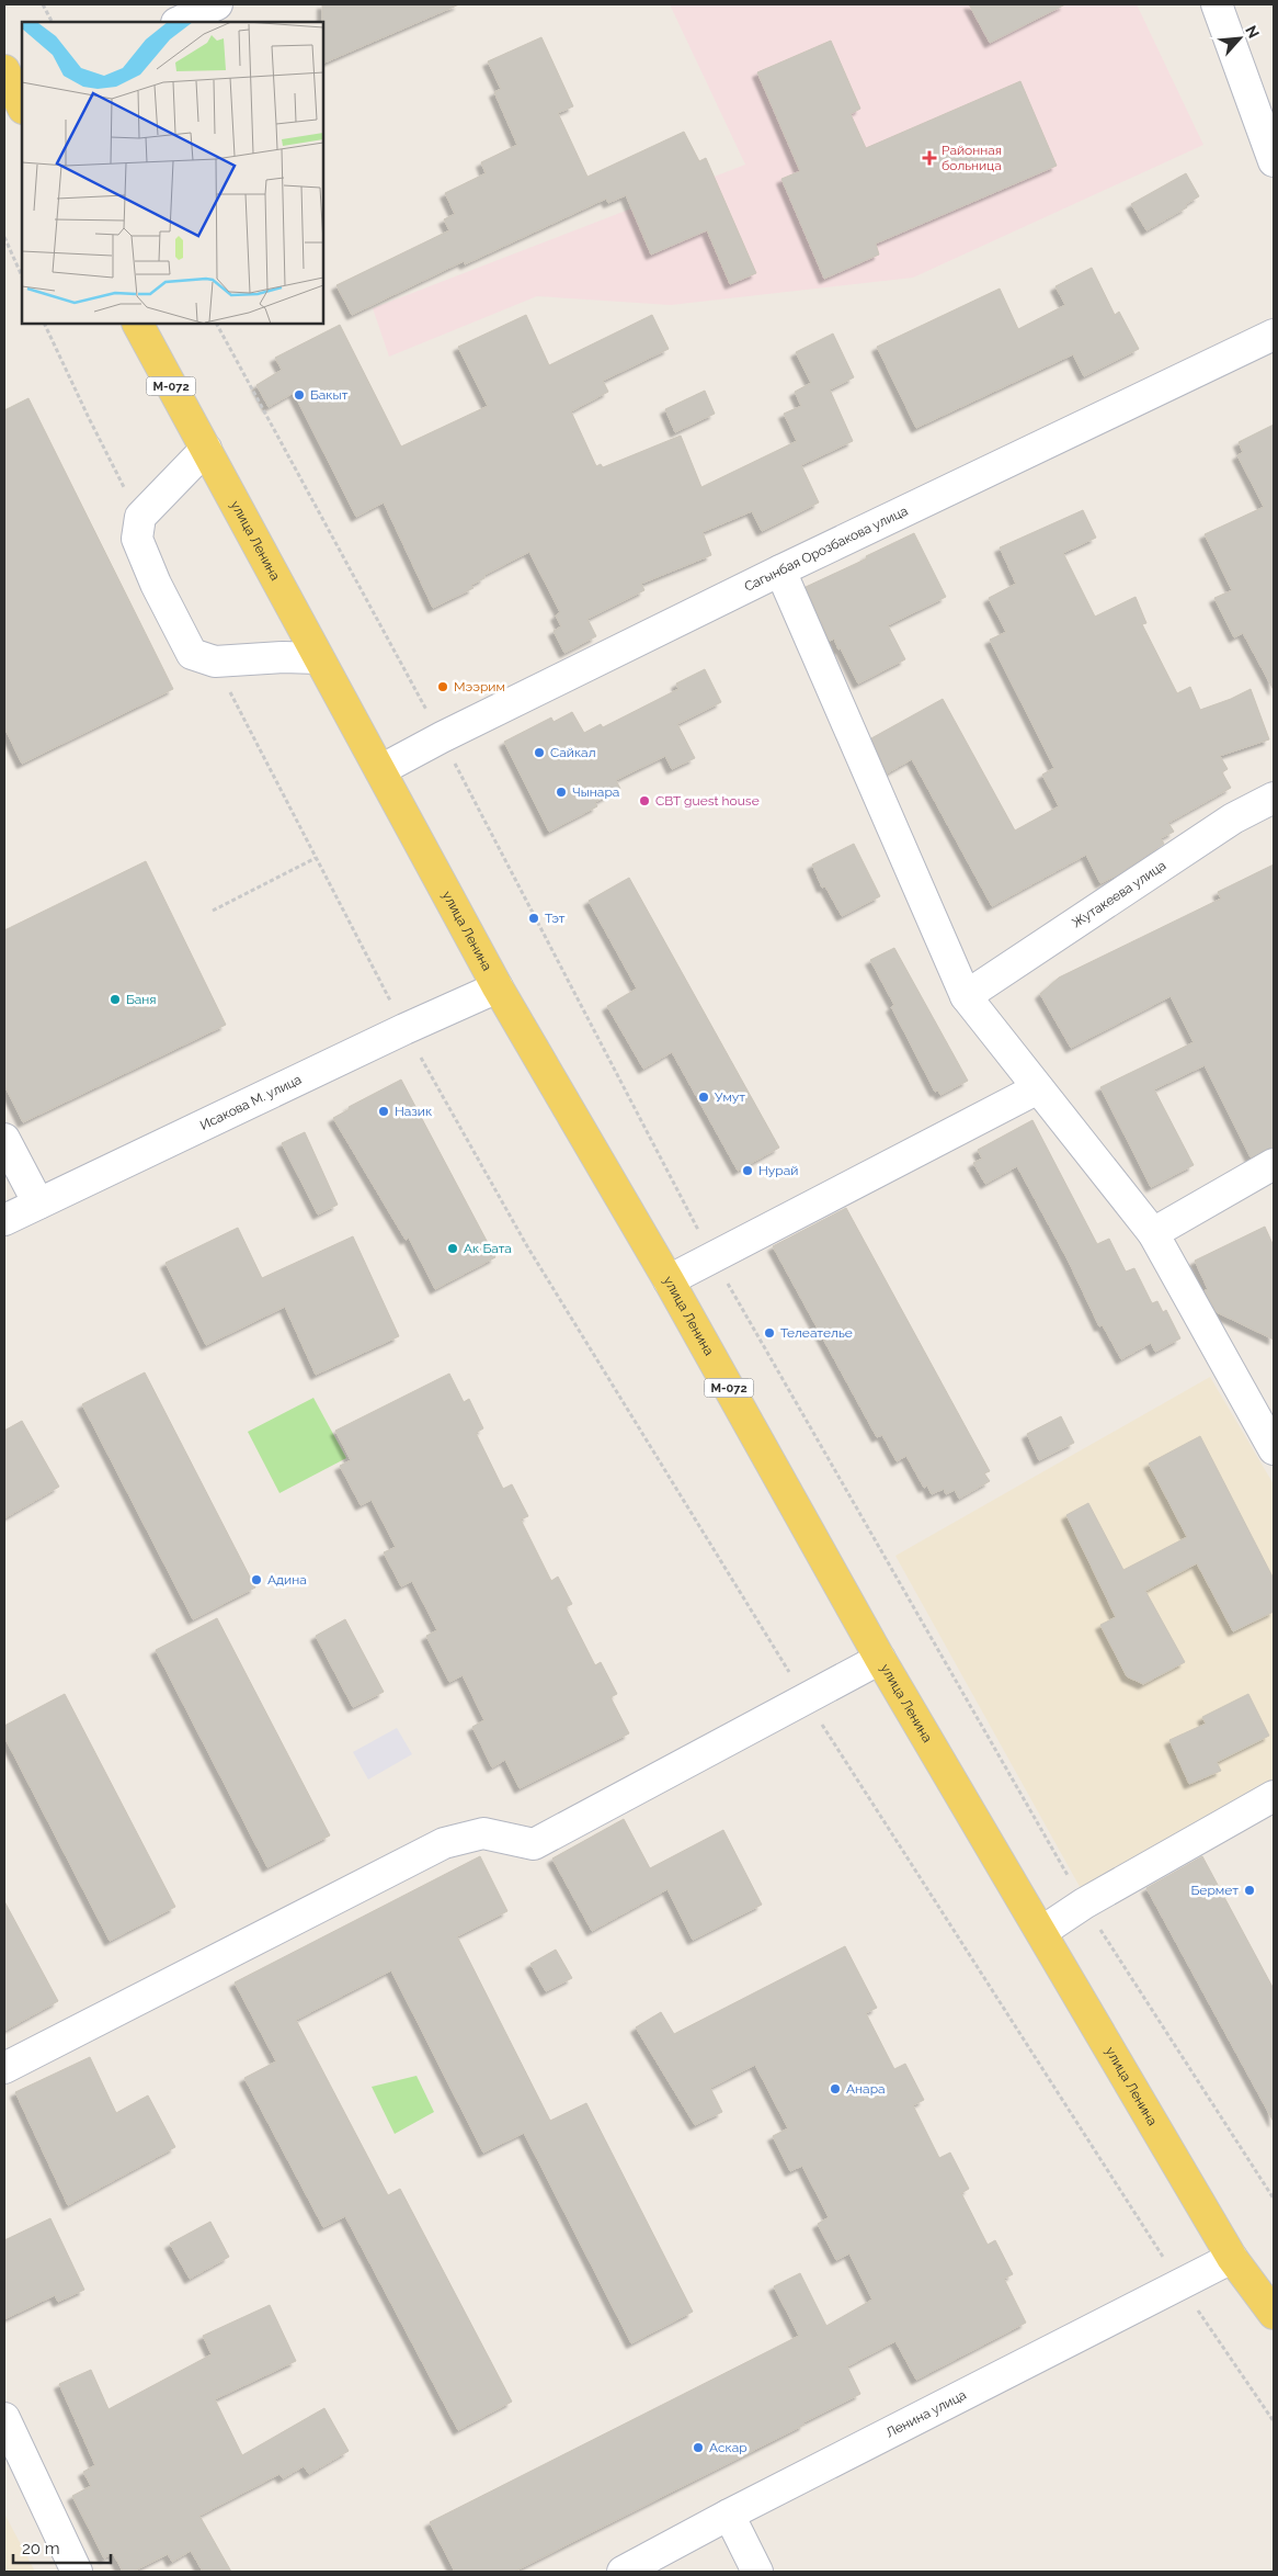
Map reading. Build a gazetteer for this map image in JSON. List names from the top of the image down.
{
  "streets": {
    "main road": ["М-072", "улица Ленина"],
    "street": [
      "Сагынбая Орозбакова улица",
      "Жутакеева улица",
      "Исакова М. улица",
      "Ленина улица"
    ]
  },
  "crossings": [
    ["М-072", "улица Ленина"],
    ["улица Ленина", "Сагынбая Орозбакова улица"],
    ["улица Ленина", "Исакова М. улица"],
    ["улица Ленина", "Ленина улица"]
  ],
  "places": {
    "health": ["Районная больница"],
    "other": [
      "Бакыт",
      "Мээрим",
      "Сайкал",
      "Чынара",
      "CBT guest house",
      "Тэт",
      "Баня",
      "Умут",
      "Назик",
      "Нурай",
      "Ак Бата",
      "Телеателье",
      "Адина",
      "Бермет",
      "Анара",
      "Аскар"
    ]
  },
  "scale_bar": "20 m",
  "north": "top right"
}
